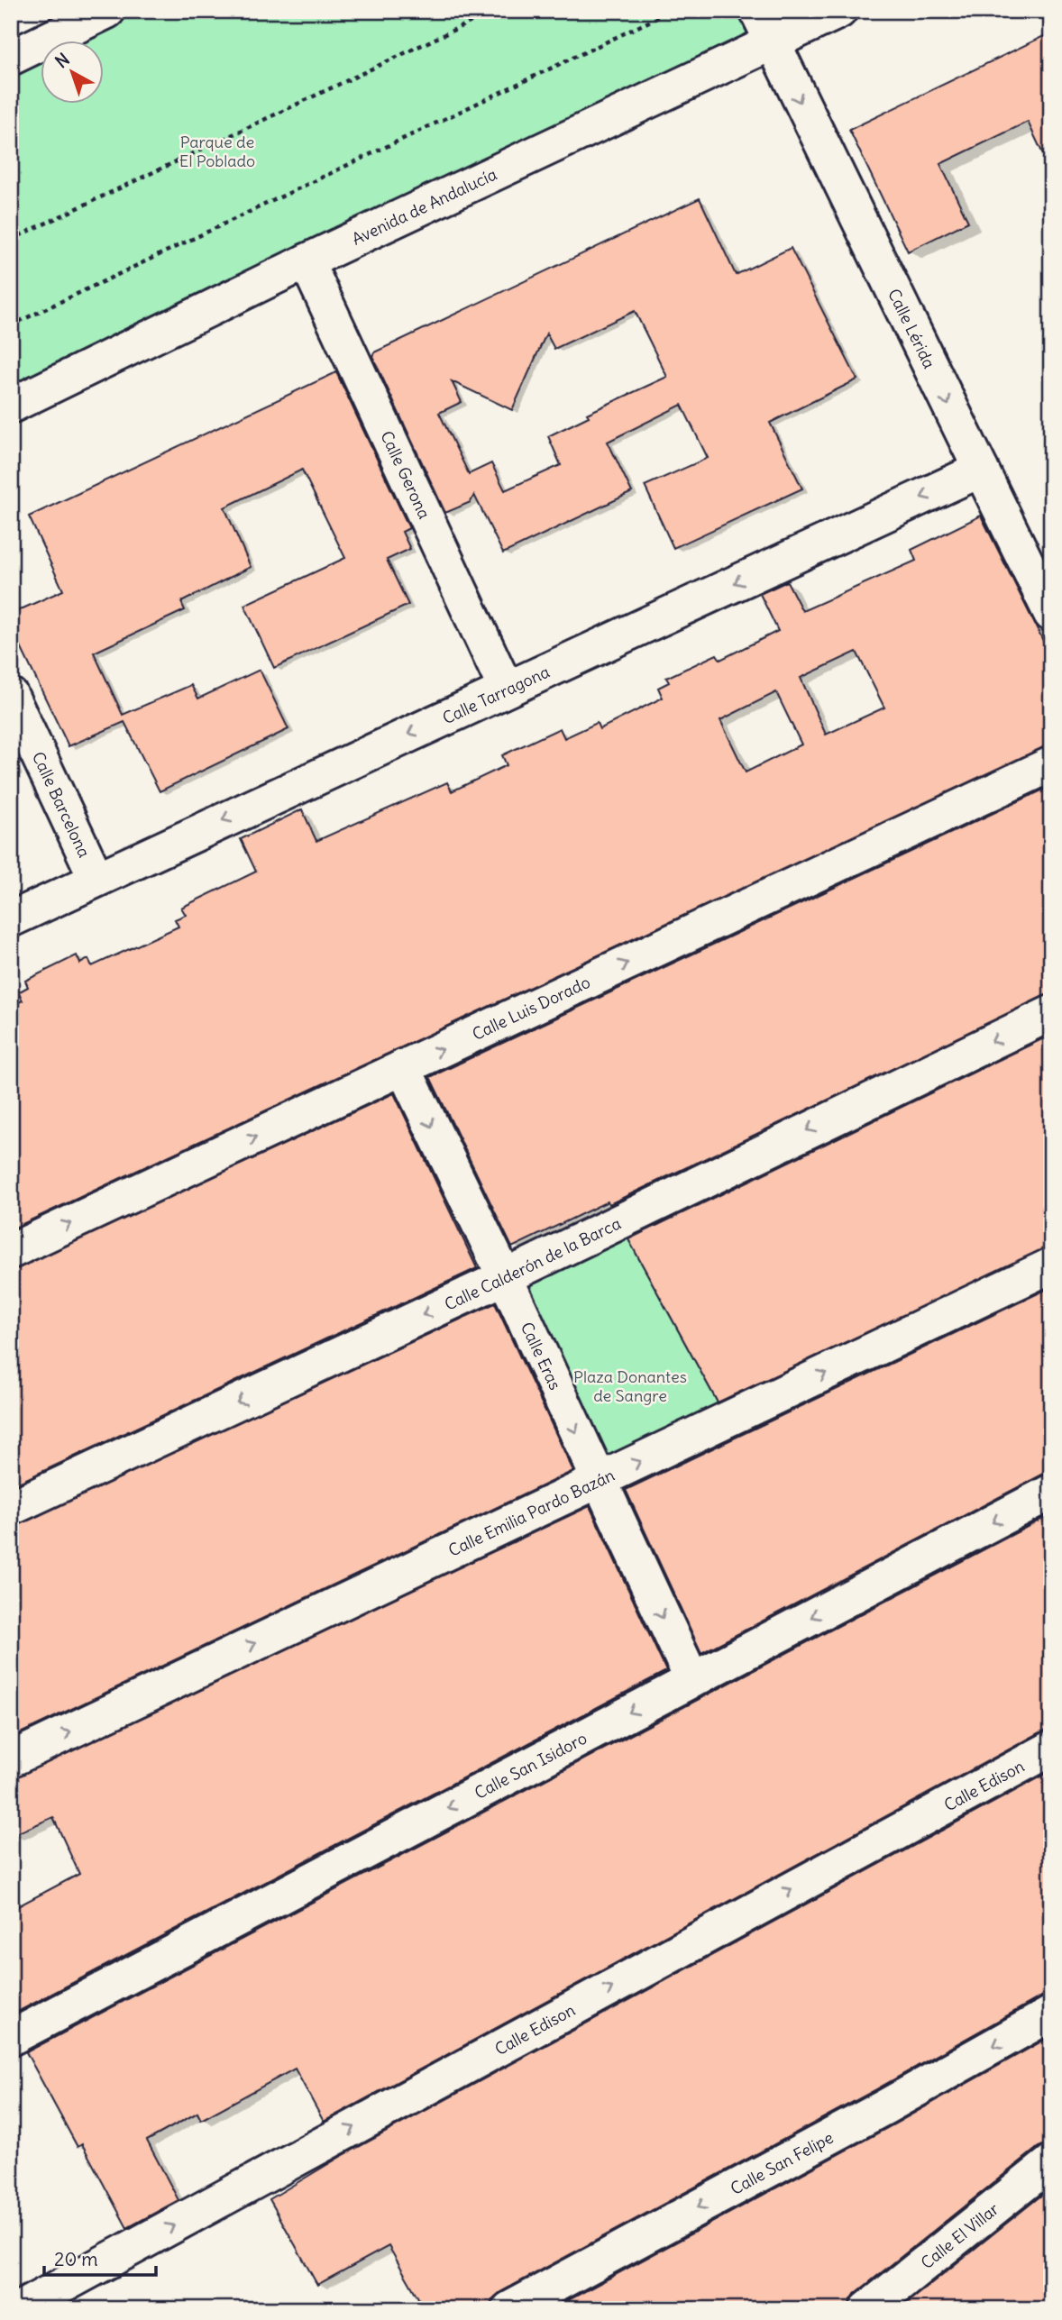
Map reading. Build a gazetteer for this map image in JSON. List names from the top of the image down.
{
  "streets": {
    "street": [
      "Avenida de Andalucía",
      "Calle Lérida",
      "Calle Gerona",
      "Calle Tarragona",
      "Calle Barcelona",
      "Calle Luis Dorado",
      "Calle Calderón de la Barca",
      "Calle Eras",
      "Calle Emilia Pardo Bazán",
      "Calle San Isidoro",
      "Calle Edison",
      "Calle San Felipe",
      "Calle El Villar"
    ]
  },
  "crossings": [
    ["Avenida de Andalucía", "Calle Lérida"],
    ["Avenida de Andalucía", "Calle Gerona"],
    ["Calle Lérida", "Calle Tarragona"],
    ["Calle Gerona", "Calle Tarragona"],
    ["Calle Tarragona", "Calle Barcelona"],
    ["Calle Luis Dorado", "Calle Eras"],
    ["Calle Calderón de la Barca", "Calle Eras"],
    ["Calle Eras", "Calle Emilia Pardo Bazán"],
    ["Calle Eras", "Calle San Isidoro"]
  ],
  "one_way": [
    "Calle Lérida",
    "Calle Tarragona",
    "Calle Luis Dorado",
    "Calle Calderón de la Barca",
    "Calle Eras",
    "Calle Emilia Pardo Bazán",
    "Calle San Isidoro",
    "Calle Edison",
    "Calle San Felipe"
  ],
  "parks": ["Parque de El Poblado", "Plaza Donantes de Sangre"],
  "scale_bar": "20 m",
  "north": "top left"
}
